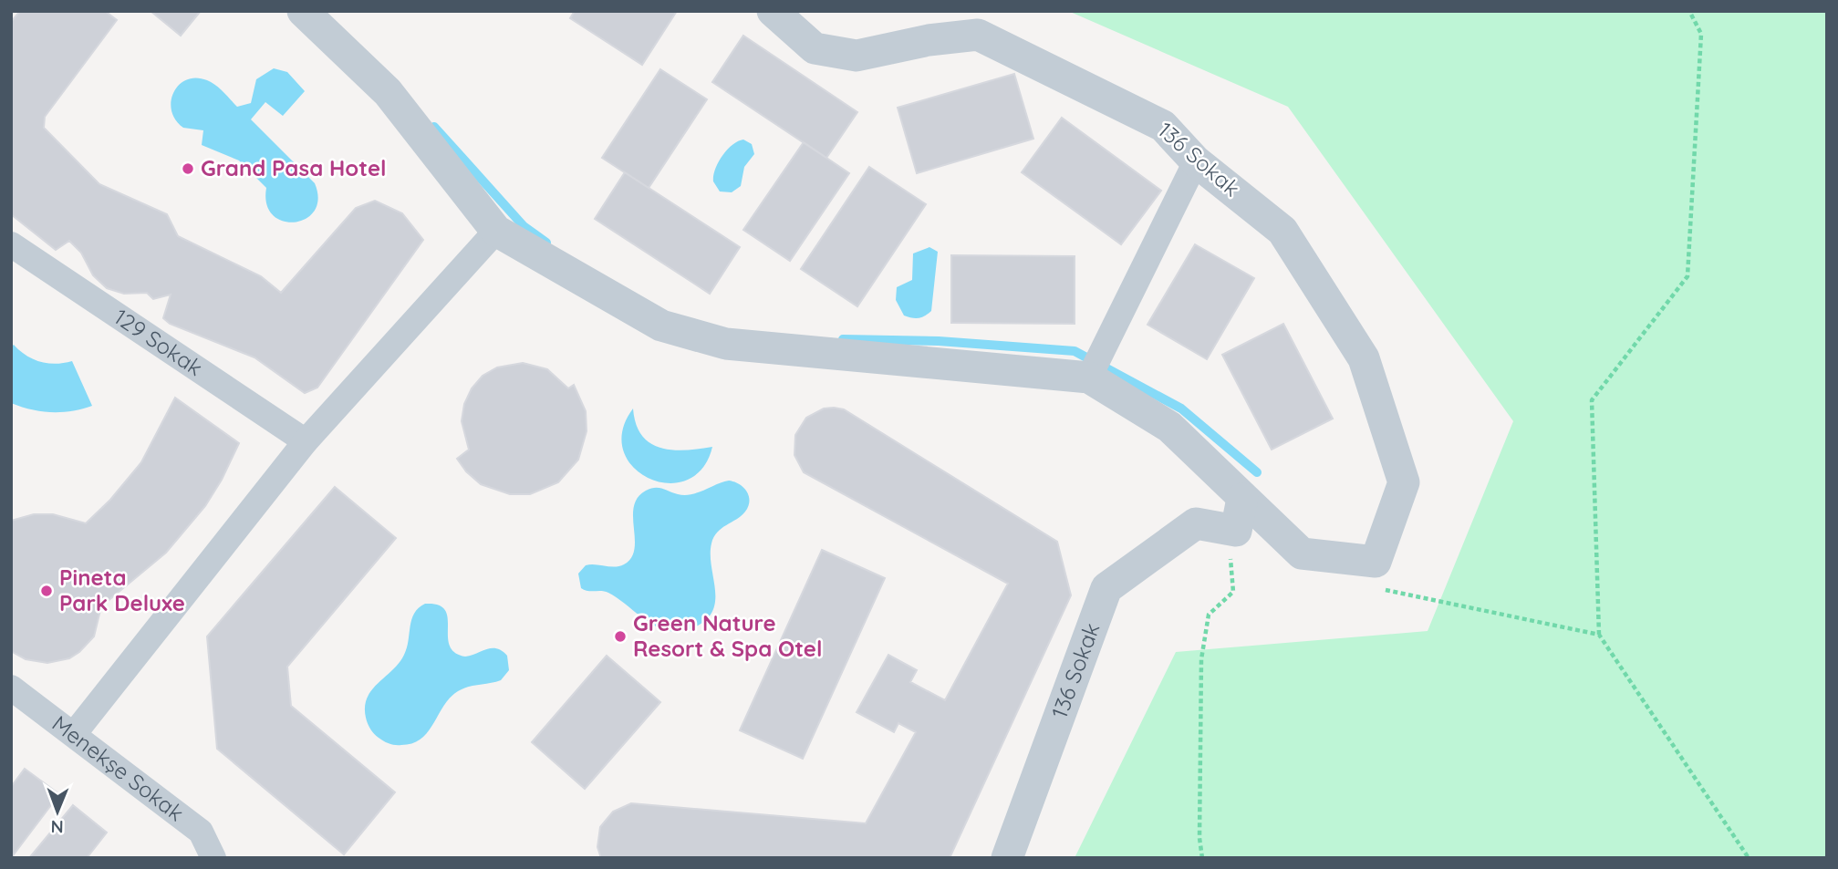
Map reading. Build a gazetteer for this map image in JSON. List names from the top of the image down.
{
  "streets": {
    "street": ["136 Sokak", "129 Sokak", "Menekşe Sokak"]
  },
  "places": ["Grand Pasa Hotel", "Pineta Park Deluxe", "Green Nature Resort & Spa Otel"],
  "north": "bottom"
}
